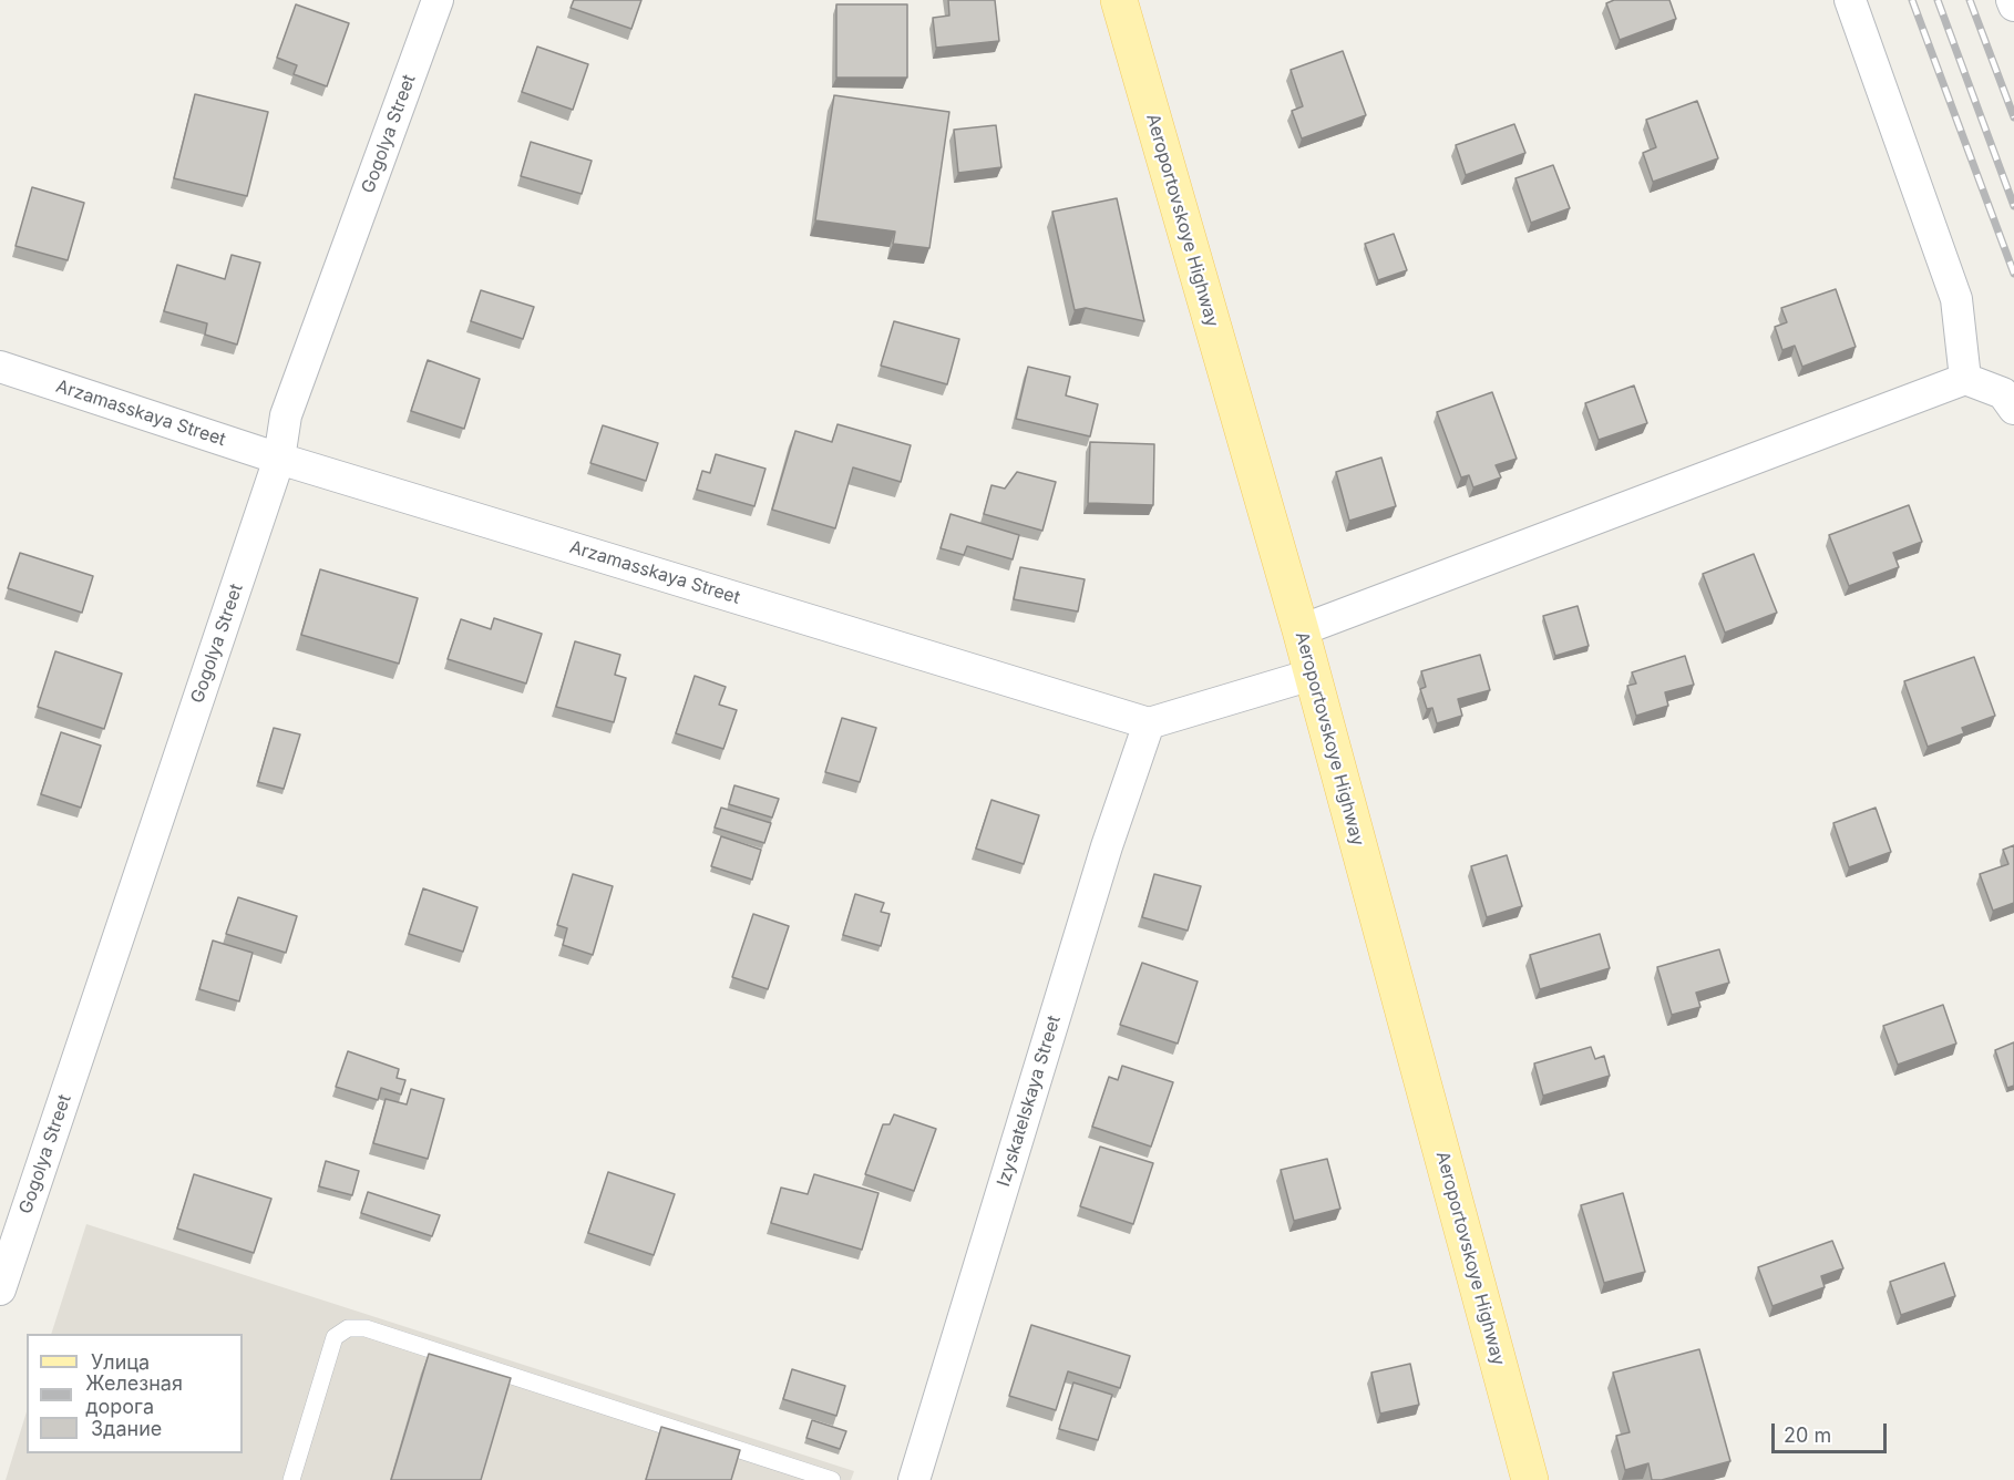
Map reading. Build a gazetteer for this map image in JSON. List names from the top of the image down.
{
  "streets": {
    "main road": ["Aeroportovskoye Highway"],
    "street": ["Gogolya Street", "Arzamasskaya Street", "Izyskatelskaya Street"]
  },
  "crossings": [
    ["Gogolya Street", "Arzamasskaya Street"],
    ["Arzamasskaya Street", "Izyskatelskaya Street"]
  ],
  "legend": ["Улица", "Железная дорога", "Здание"],
  "scale_bar": "20 m"
}
